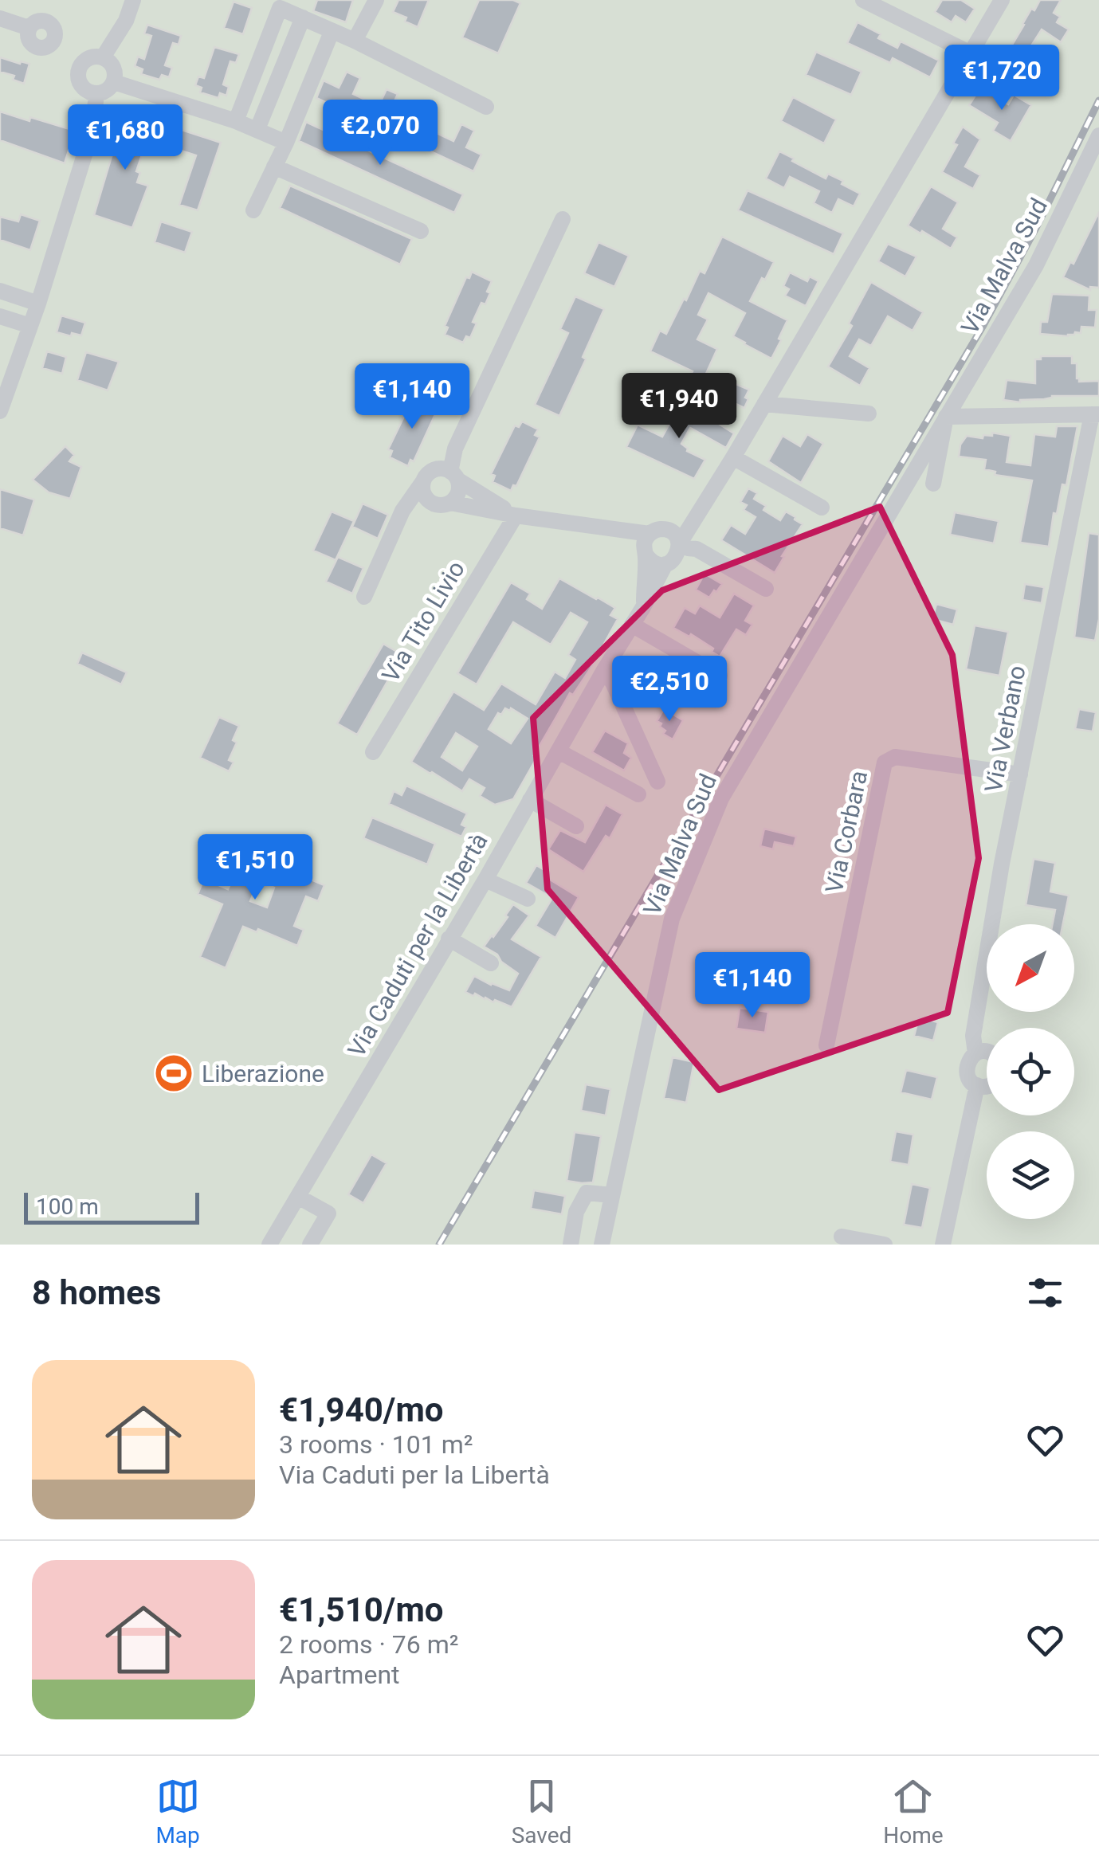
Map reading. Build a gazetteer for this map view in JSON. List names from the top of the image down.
{
  "streets": {
    "street": [
      "Via Malva Sud",
      "Via Tito Livio",
      "Via Verbano",
      "Via Corbara",
      "Via Caduti per la Libertà"
    ]
  },
  "crossings": [
    ["Via Verbano", "Via Corbara"]
  ],
  "places": {
    "sports": ["Liberazione"]
  },
  "scale_bar": "100 m",
  "north": "bottom left",
  "page": {
    "price": [
      "€1,720",
      "€2,070",
      "€1,680",
      "€1,140",
      "€1,940",
      "€2,510",
      "€1,510",
      "€1,140"
    ],
    "scale": "100 m",
    "heading": "8 homes",
    "list": [
      {
        "name": "€1,940/mo",
        "note": "3 rooms · 101 m² · Via Caduti per la Libertà"
      },
      {
        "name": "€1,510/mo",
        "note": "2 rooms · 76 m² · Apartment"
      }
    ],
    "tabs": ["Map", "Saved", "Home"]
  }
}
